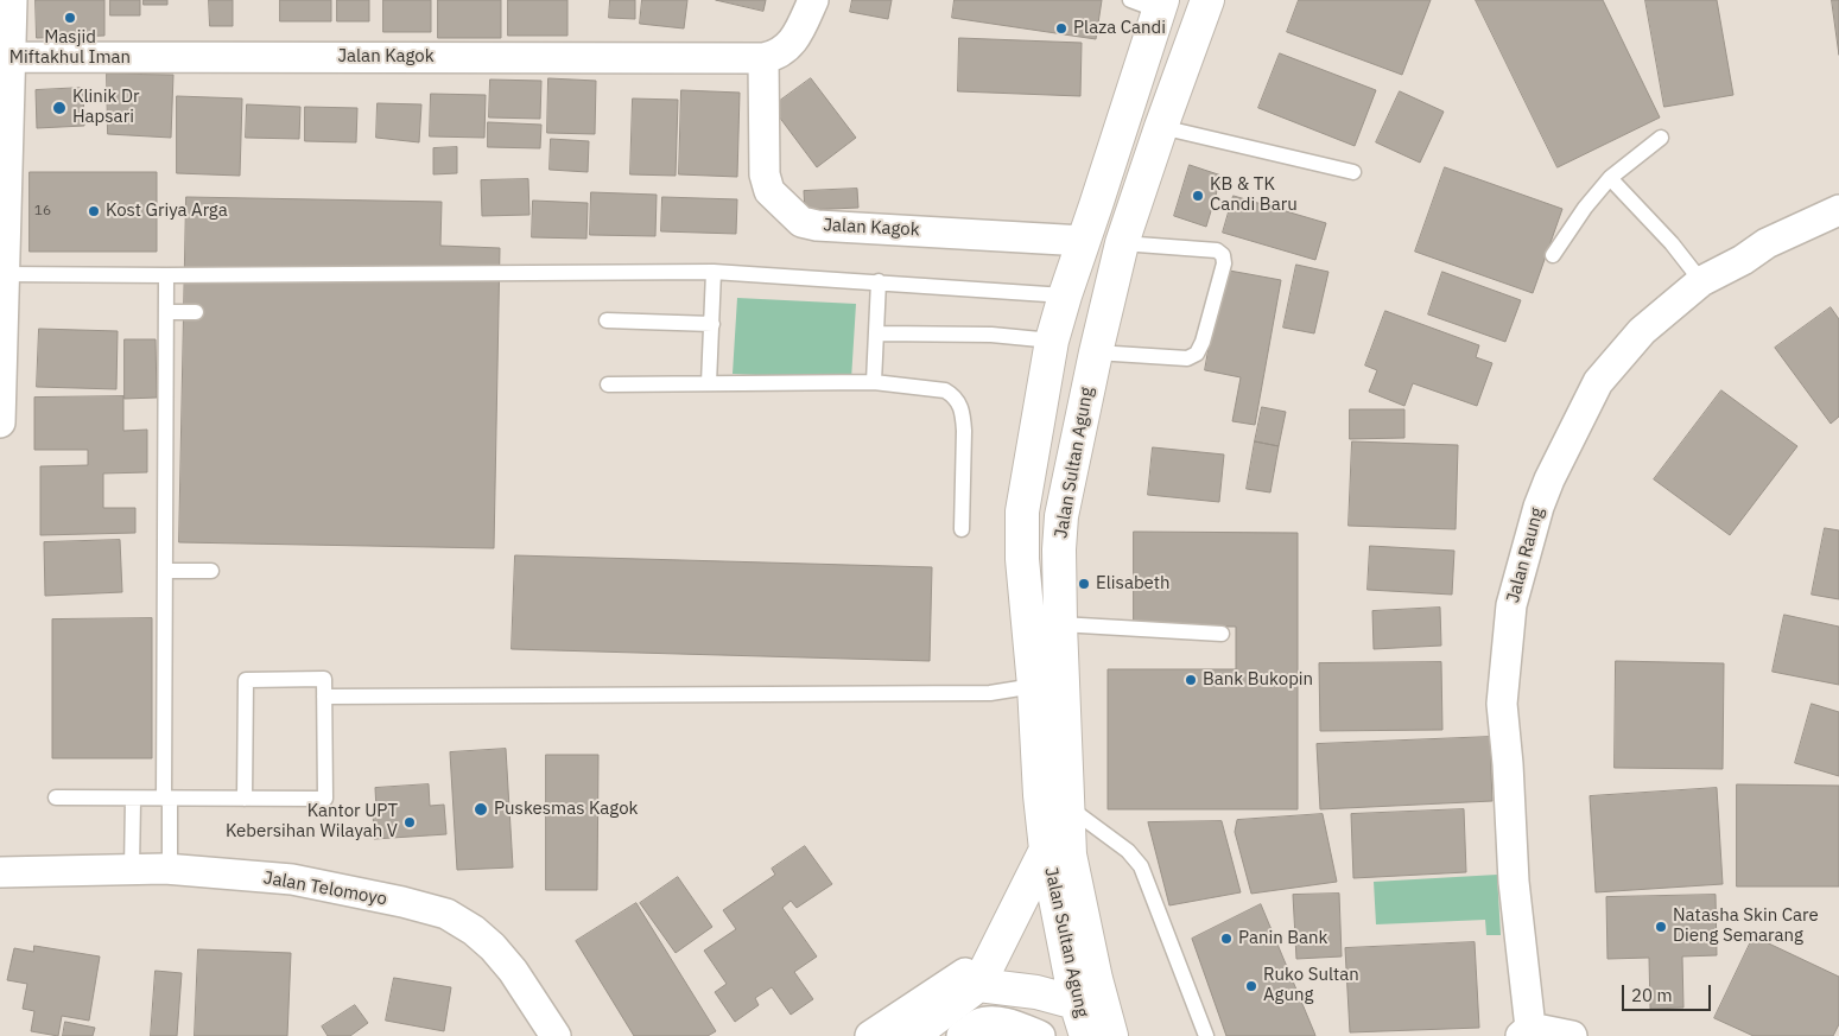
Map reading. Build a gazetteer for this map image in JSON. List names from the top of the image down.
{
  "streets": {
    "highway": ["Jalan Sultan Agung"],
    "street": ["Jalan Kagok", "Jalan Raung", "Jalan Telomoyo"]
  },
  "crossings": [
    ["Jalan Kagok", "Jalan Sultan Agung"]
  ],
  "places": [
    "Masjid Miftakhul Iman",
    "Plaza Candi",
    "Klinik Dr Hapsari",
    "KB & TK Candi Baru",
    "Kost Griya Arga",
    "Elisabeth",
    "Bank Bukopin",
    "Puskesmas Kagok",
    "Kantor UPT Kebersihan Wilayah V",
    "Natasha Skin Care Dieng Semarang",
    "Panin Bank",
    "Ruko Sultan Agung"
  ],
  "house_numbers": ["16"],
  "scale_bar": "20 m"
}
